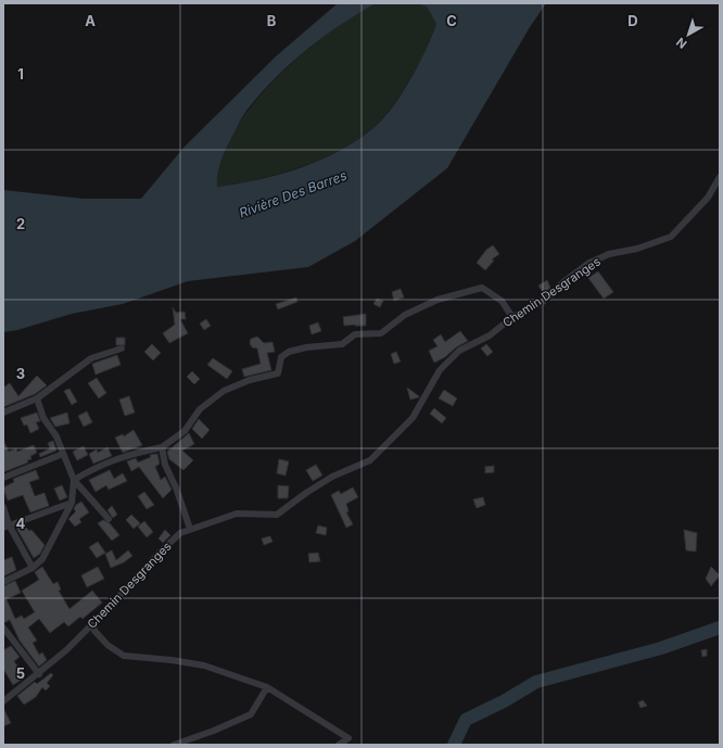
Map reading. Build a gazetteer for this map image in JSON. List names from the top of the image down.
{
  "streets": {
    "street": ["Chemin Desgranges"]
  },
  "water": ["Rivière Des Barres"],
  "north": "bottom left",
  "grid": {
    "columns": [
      "A",
      "B",
      "C",
      "D"
    ],
    "rows": [
      "1",
      "2",
      "3",
      "4",
      "5"
    ]
  }
}
